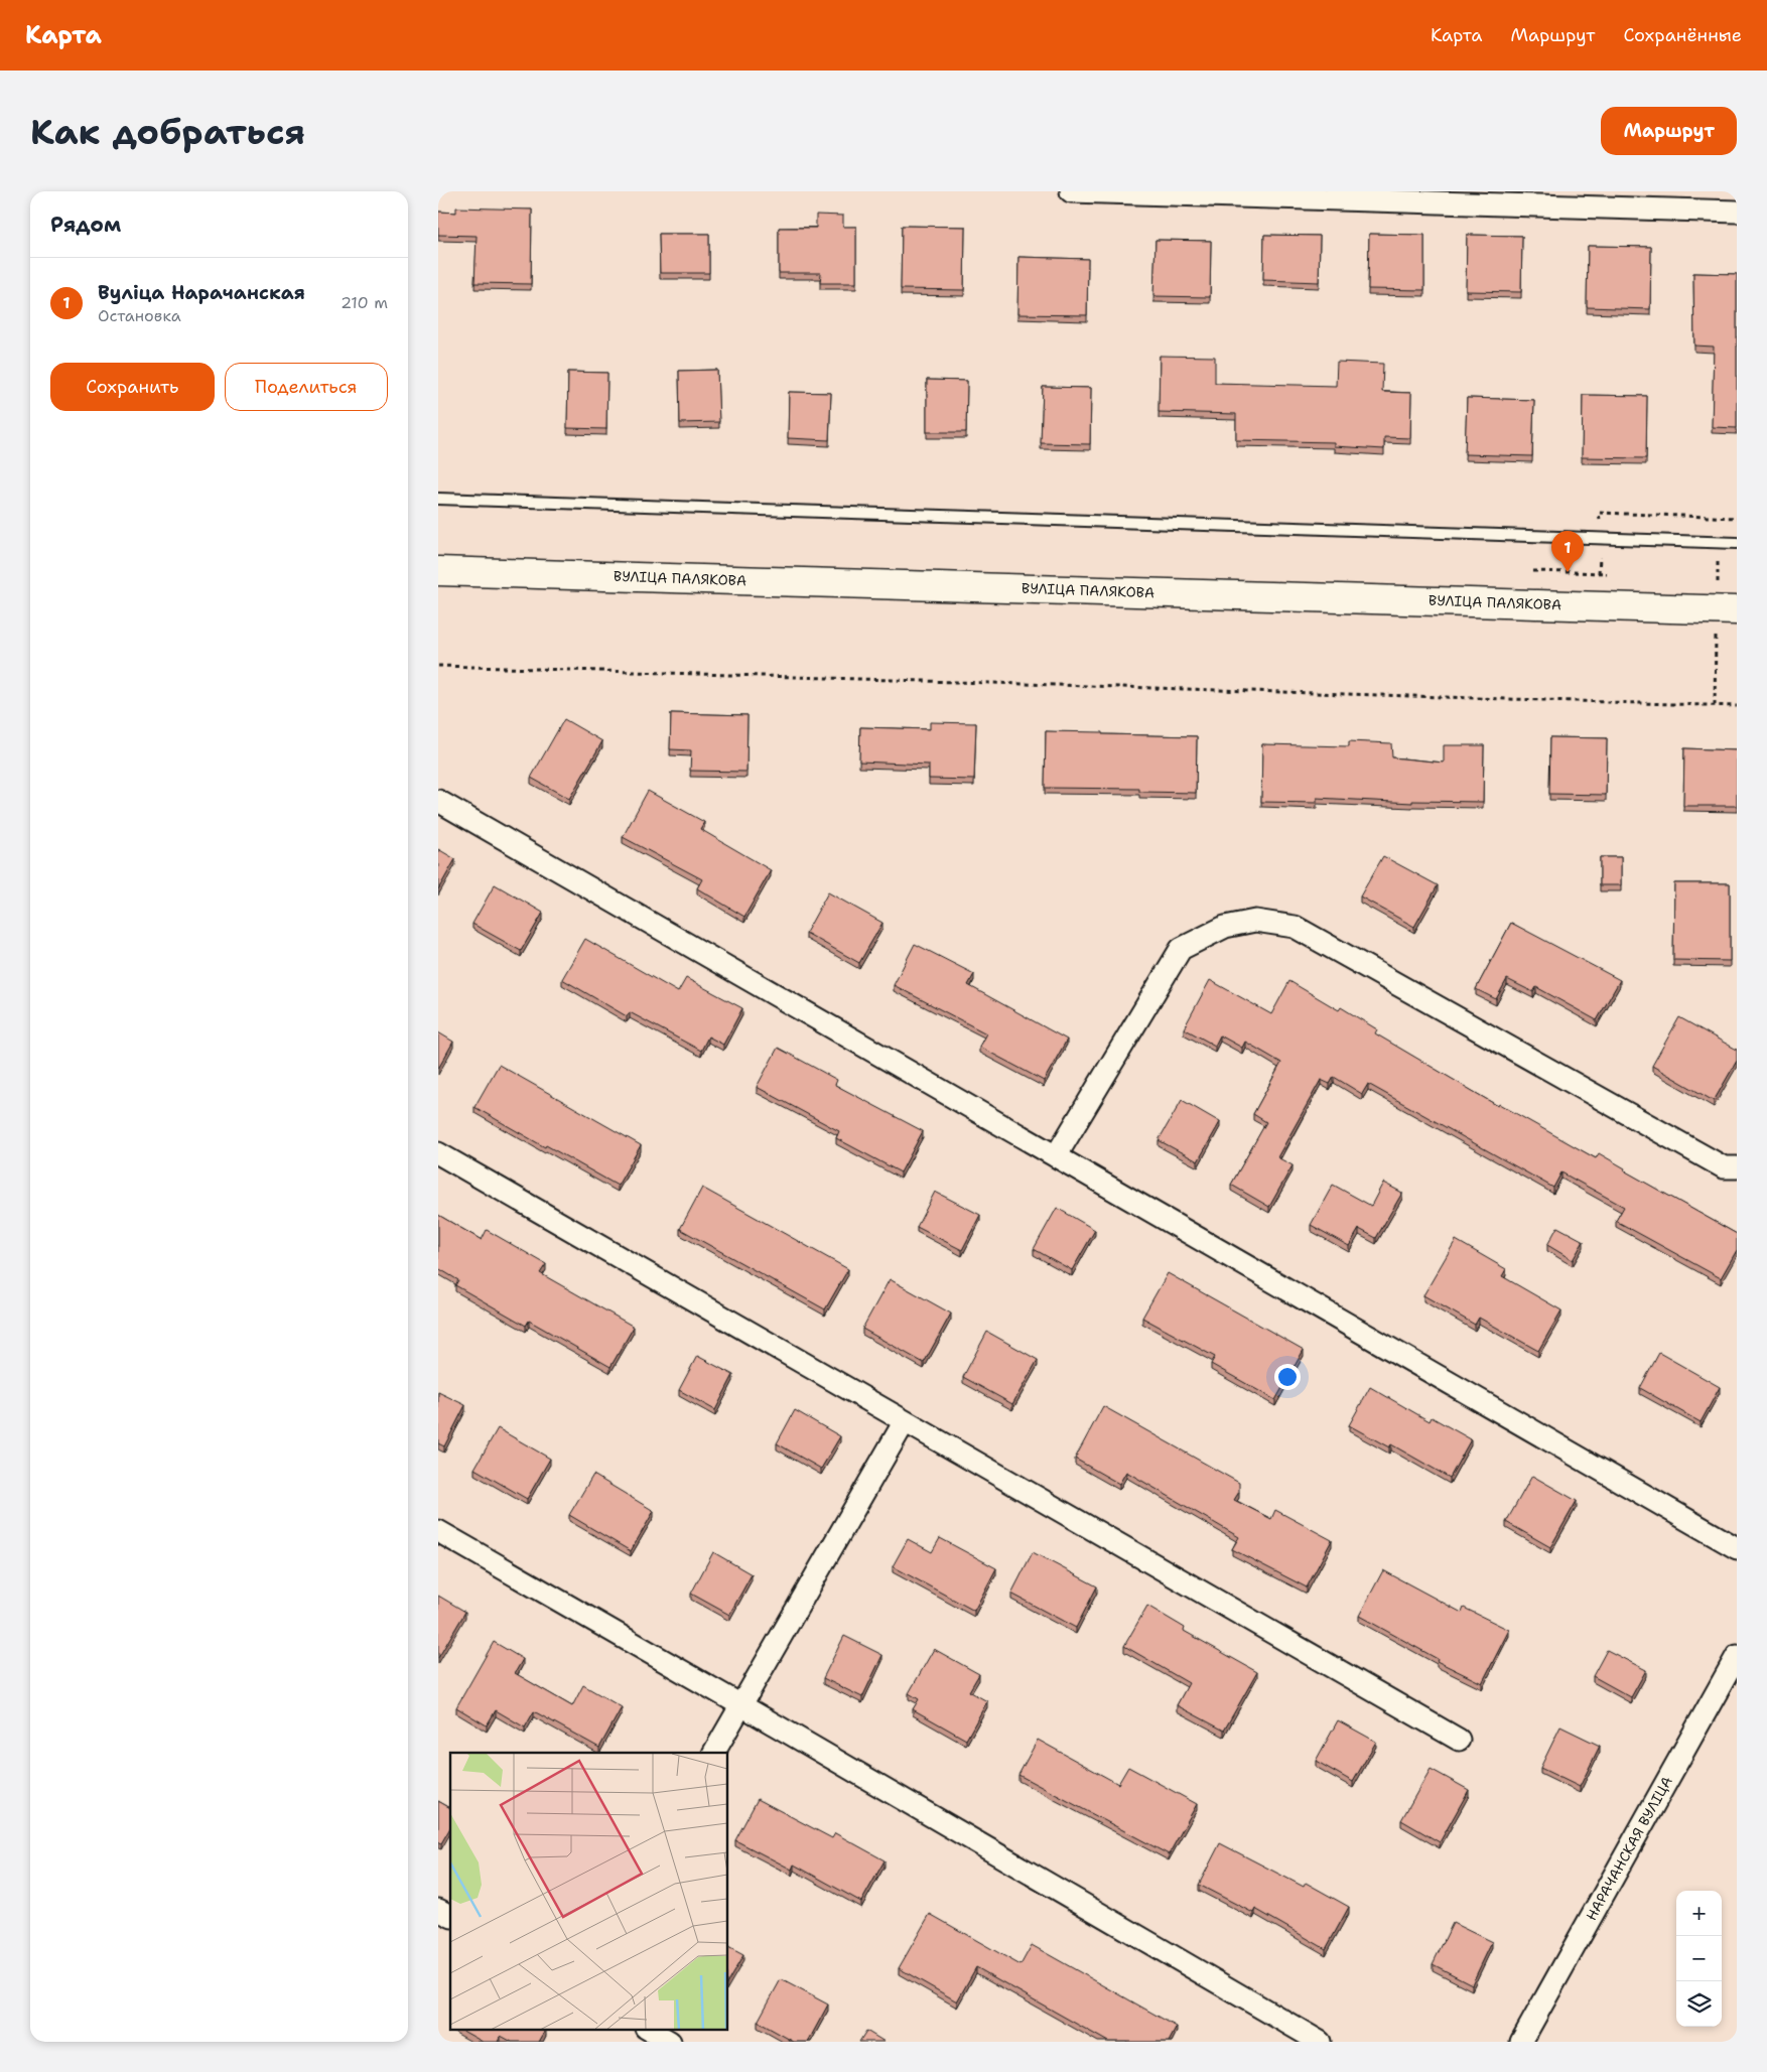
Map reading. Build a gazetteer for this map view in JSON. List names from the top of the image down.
{
  "streets": {
    "street": ["ВУЛІЦА ПАЛЯКОВА", "НАРАЧАНСКАЯ ВУЛІЦА"]
  },
  "page": {
    "header": "Карта",
    "nav": ["Карта", "Маршрут", "Сохранённые"],
    "buttons": [
      "Маршрут",
      ["Сохранить", "Поделиться"]
    ],
    "title": "Как добраться",
    "heading": "Рядом",
    "list": [
      {
        "mark": "1",
        "name": "Вуліца Нарачанская",
        "note": "Остановка",
        "value": "210 m"
      }
    ],
    "pins": "1",
    "map_buttons": ["+", "−"]
  }
}
